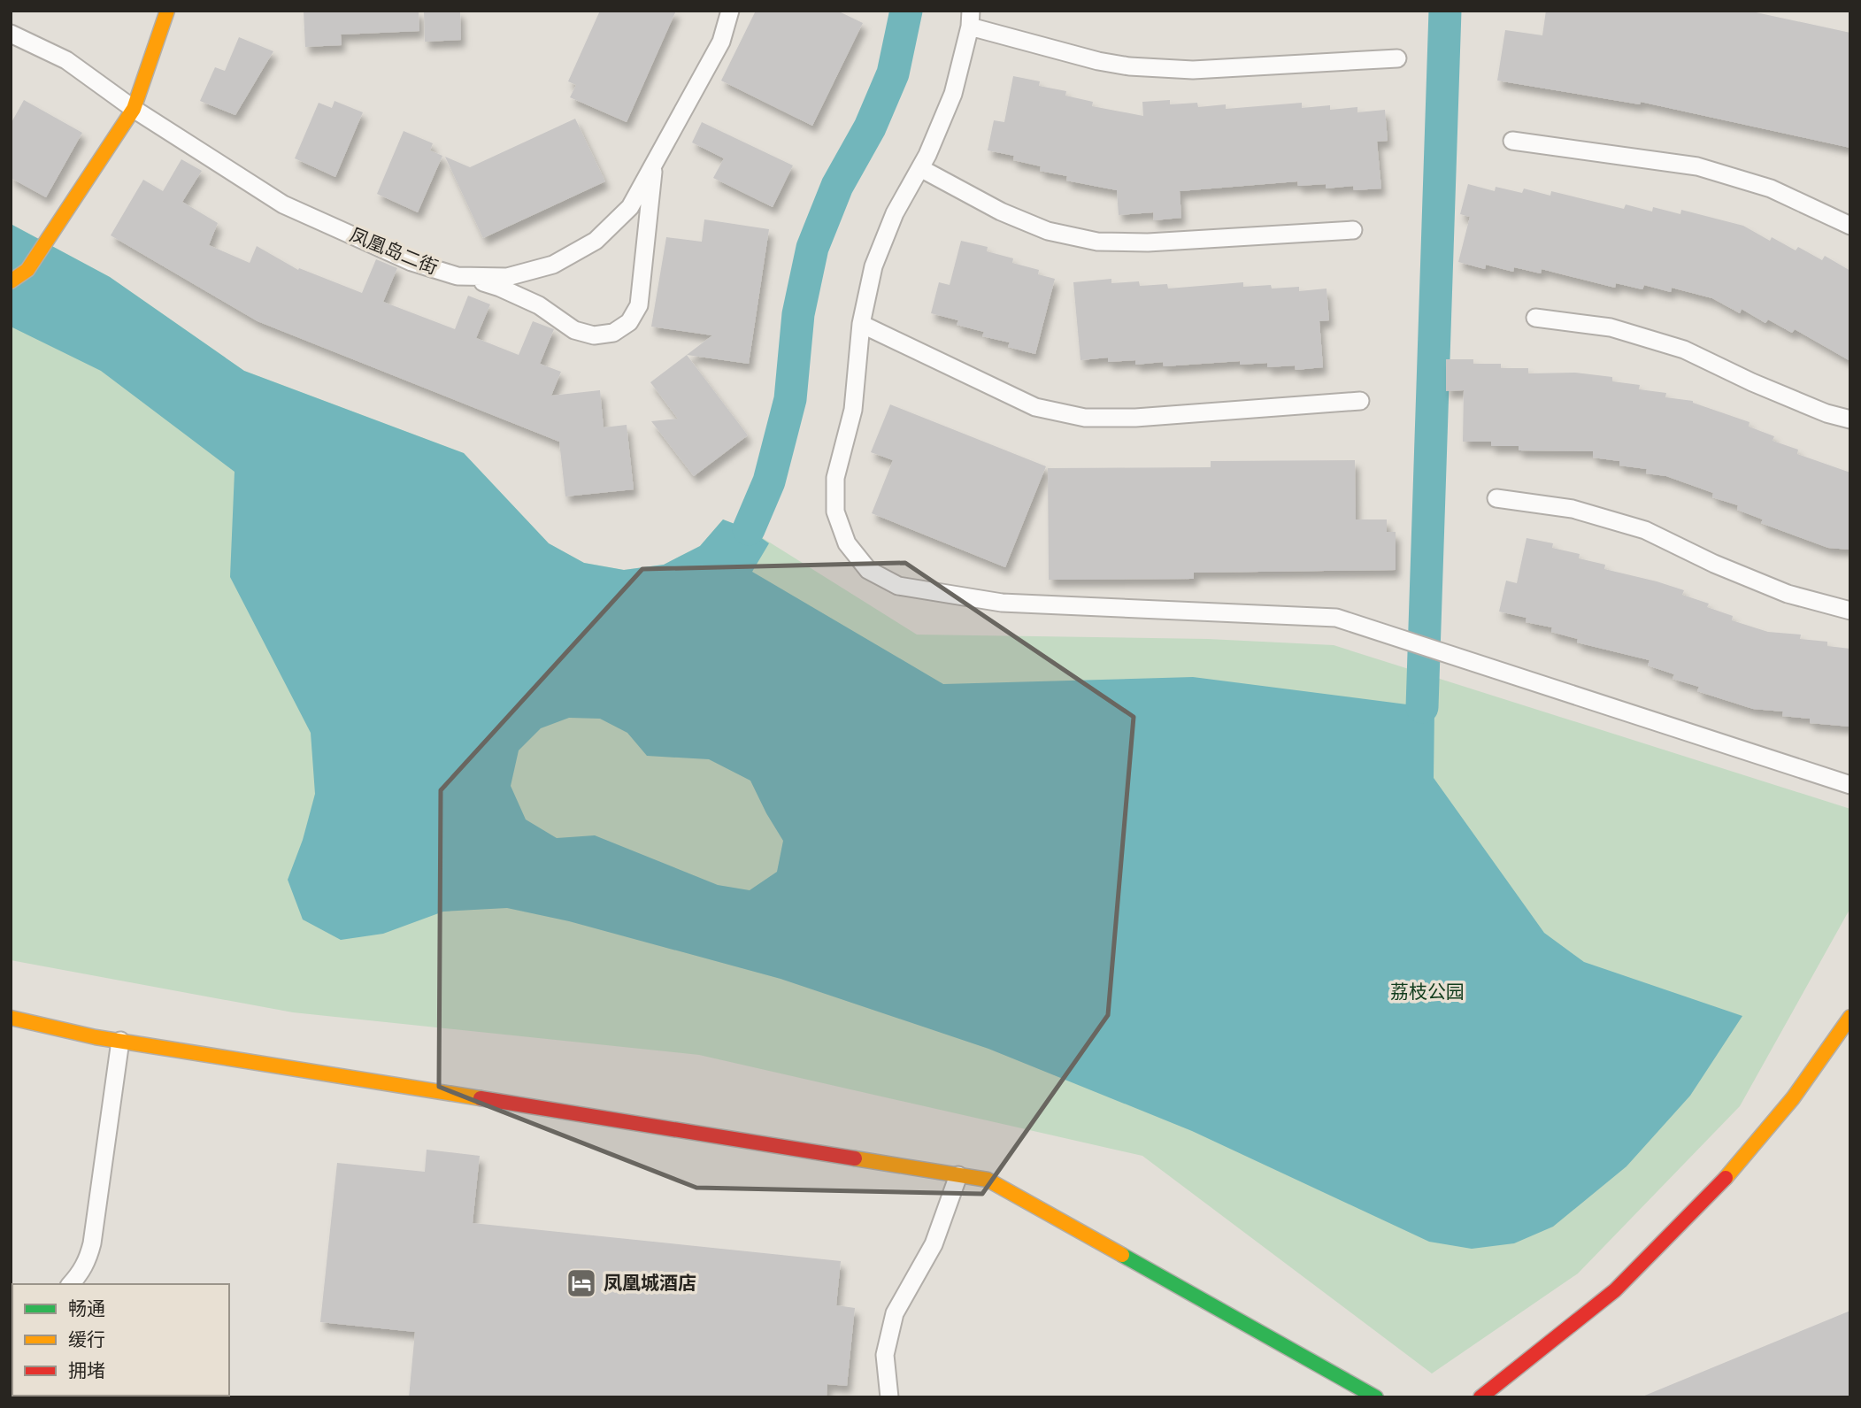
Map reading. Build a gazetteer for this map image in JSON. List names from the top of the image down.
{
  "streets": {
    "lane": ["凤凰岛二街"]
  },
  "parks": ["荔枝公园"],
  "places": {
    "hotel": ["凤凰城酒店"]
  },
  "legend": ["畅通", "缓行", "拥堵"]
}
